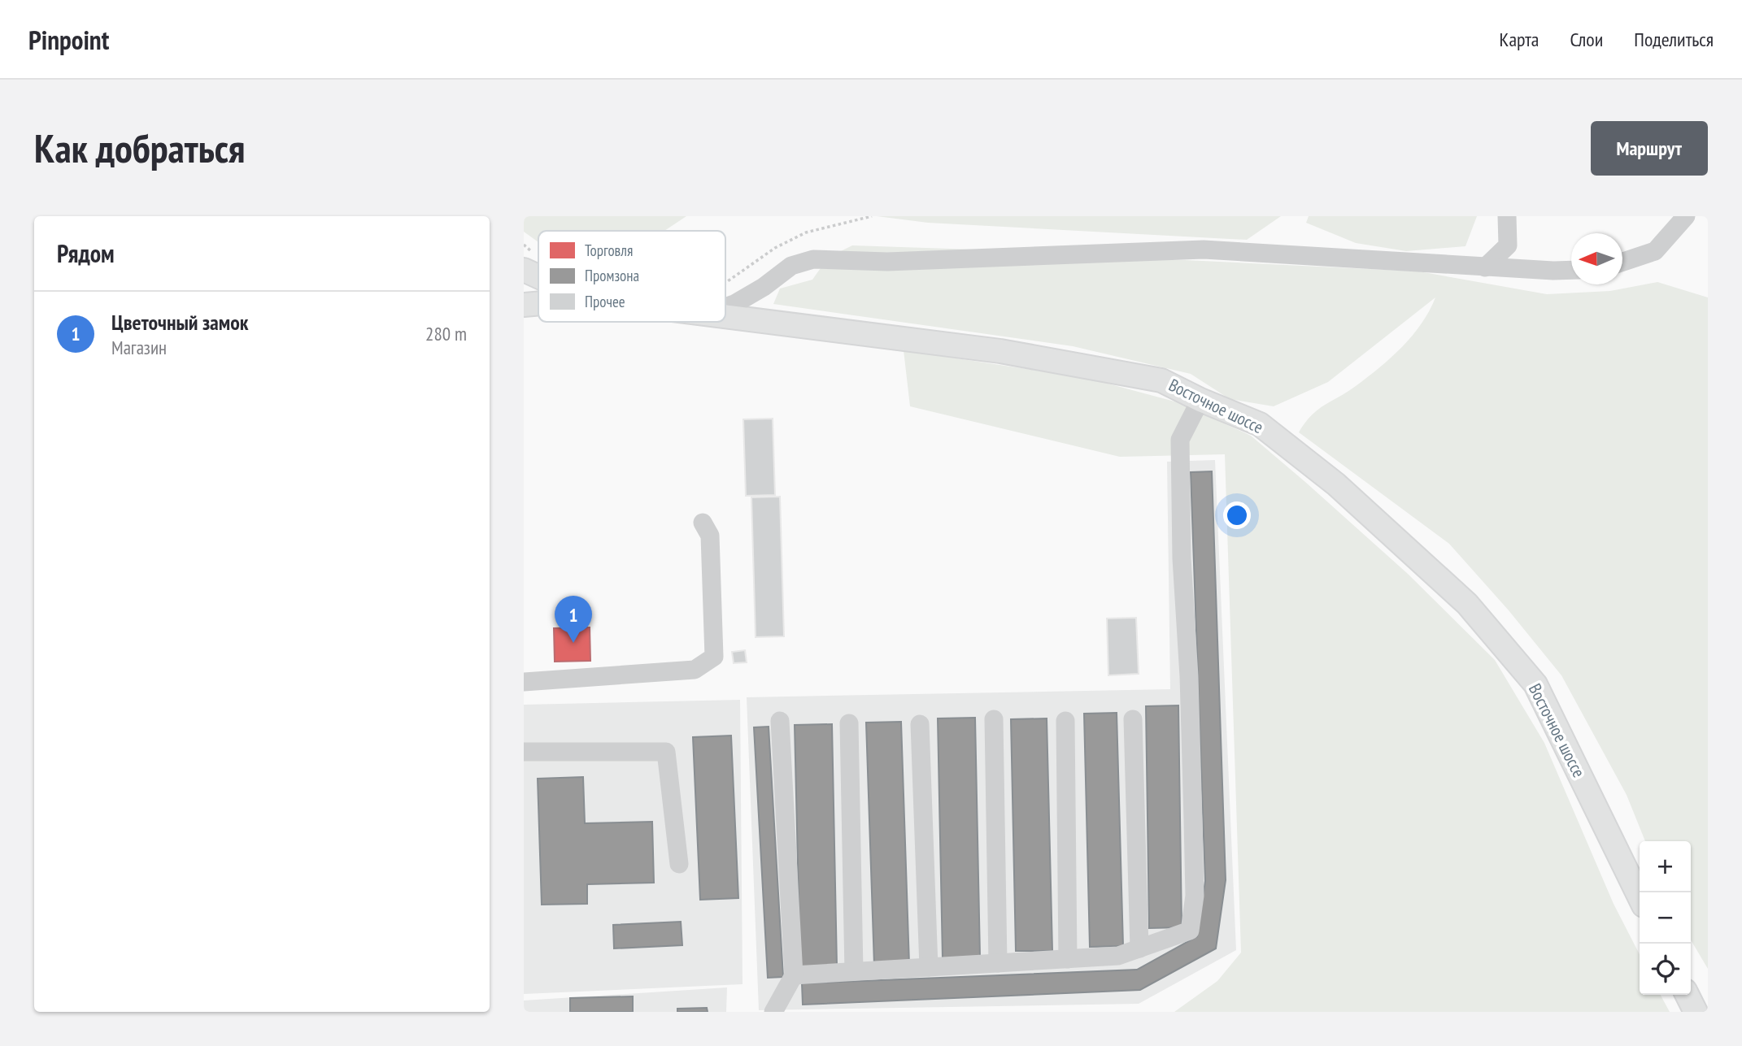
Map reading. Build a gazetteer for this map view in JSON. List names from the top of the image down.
{
  "streets": {
    "main road": ["Восточное шоссе"]
  },
  "legend": ["Торговля", "Промзона", "Прочее"],
  "north": "left",
  "page": {
    "header": "Pinpoint",
    "nav": ["Карта", "Слои", "Поделиться"],
    "buttons": "Маршрут",
    "title": "Как добраться",
    "heading": "Рядом",
    "list": [
      {
        "mark": "1",
        "name": "Цветочный замок",
        "note": "Магазин",
        "value": "280 m"
      }
    ],
    "pins": "1",
    "map_buttons": ["+", "−"]
  }
}
